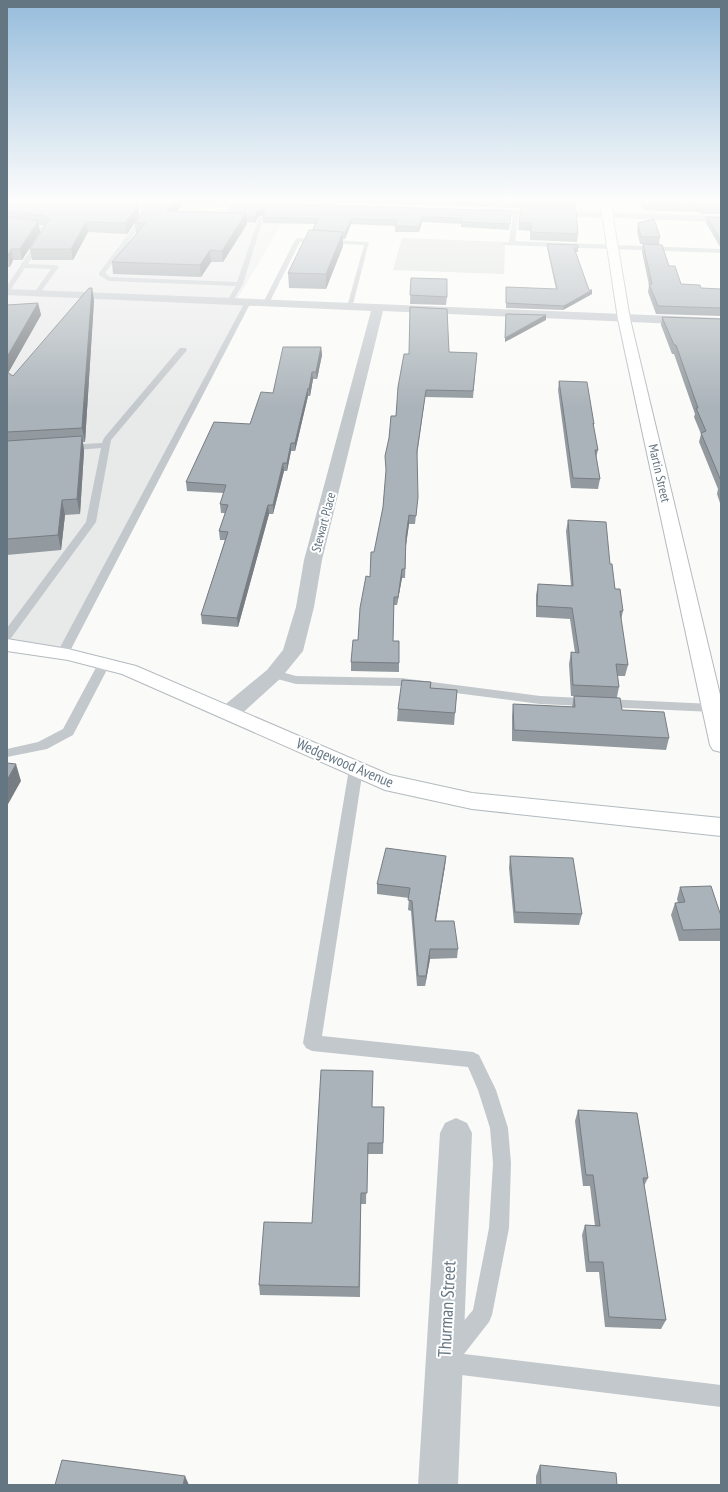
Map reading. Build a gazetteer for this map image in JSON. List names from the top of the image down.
{
  "streets": {
    "street": [
      "Martin Street",
      "Stewart Place",
      "Wedgewood Avenue",
      "Thurman Street"
    ]
  },
  "crossings": [
    ["Stewart Place", "Wedgewood Avenue"]
  ]
}
